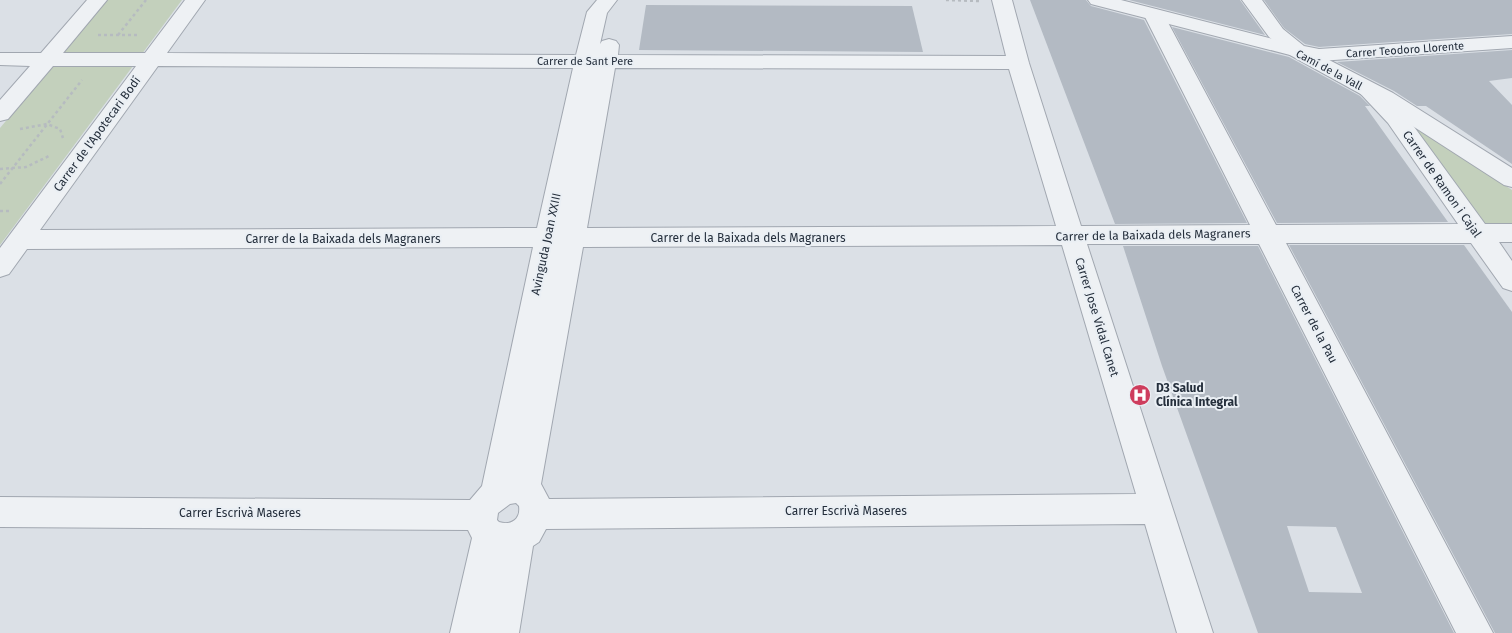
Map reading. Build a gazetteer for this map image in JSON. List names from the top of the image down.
{
  "streets": {
    "street": [
      "Carrer Teodoro Llorente",
      "Carrer de Sant Pere",
      "Camí de la Vall",
      "Carrer de l'Apotecari Bodí",
      "Carrer de Ramon i Cajal",
      "Carrer de la Baixada dels Magraners",
      "Avinguda Joan XXIII",
      "Carrer Jose Vidal Canet",
      "Carrer de la Pau",
      "Carrer Escrivà Maseres"
    ]
  },
  "crossings": [
    ["Carrer Teodoro Llorente", "Camí de la Vall"],
    ["Carrer de Sant Pere", "Carrer de l'Apotecari Bodí"],
    ["Carrer de Sant Pere", "Avinguda Joan XXIII"],
    ["Carrer de Sant Pere", "Carrer Jose Vidal Canet"],
    ["Camí de la Vall", "Carrer de Ramon i Cajal"],
    ["Camí de la Vall", "Carrer de la Pau"],
    ["Carrer de l'Apotecari Bodí", "Carrer de la Baixada dels Magraners"],
    ["Carrer de Ramon i Cajal", "Carrer de la Baixada dels Magraners"],
    ["Carrer de la Baixada dels Magraners", "Avinguda Joan XXIII"],
    ["Carrer de la Baixada dels Magraners", "Carrer Jose Vidal Canet"],
    ["Carrer de la Baixada dels Magraners", "Carrer de la Pau"],
    ["Avinguda Joan XXIII", "Carrer Escrivà Maseres"],
    ["Carrer Jose Vidal Canet", "Carrer Escrivà Maseres"]
  ],
  "places": {
    "hospital": ["D3 Salud Clínica Integral"]
  }
}
